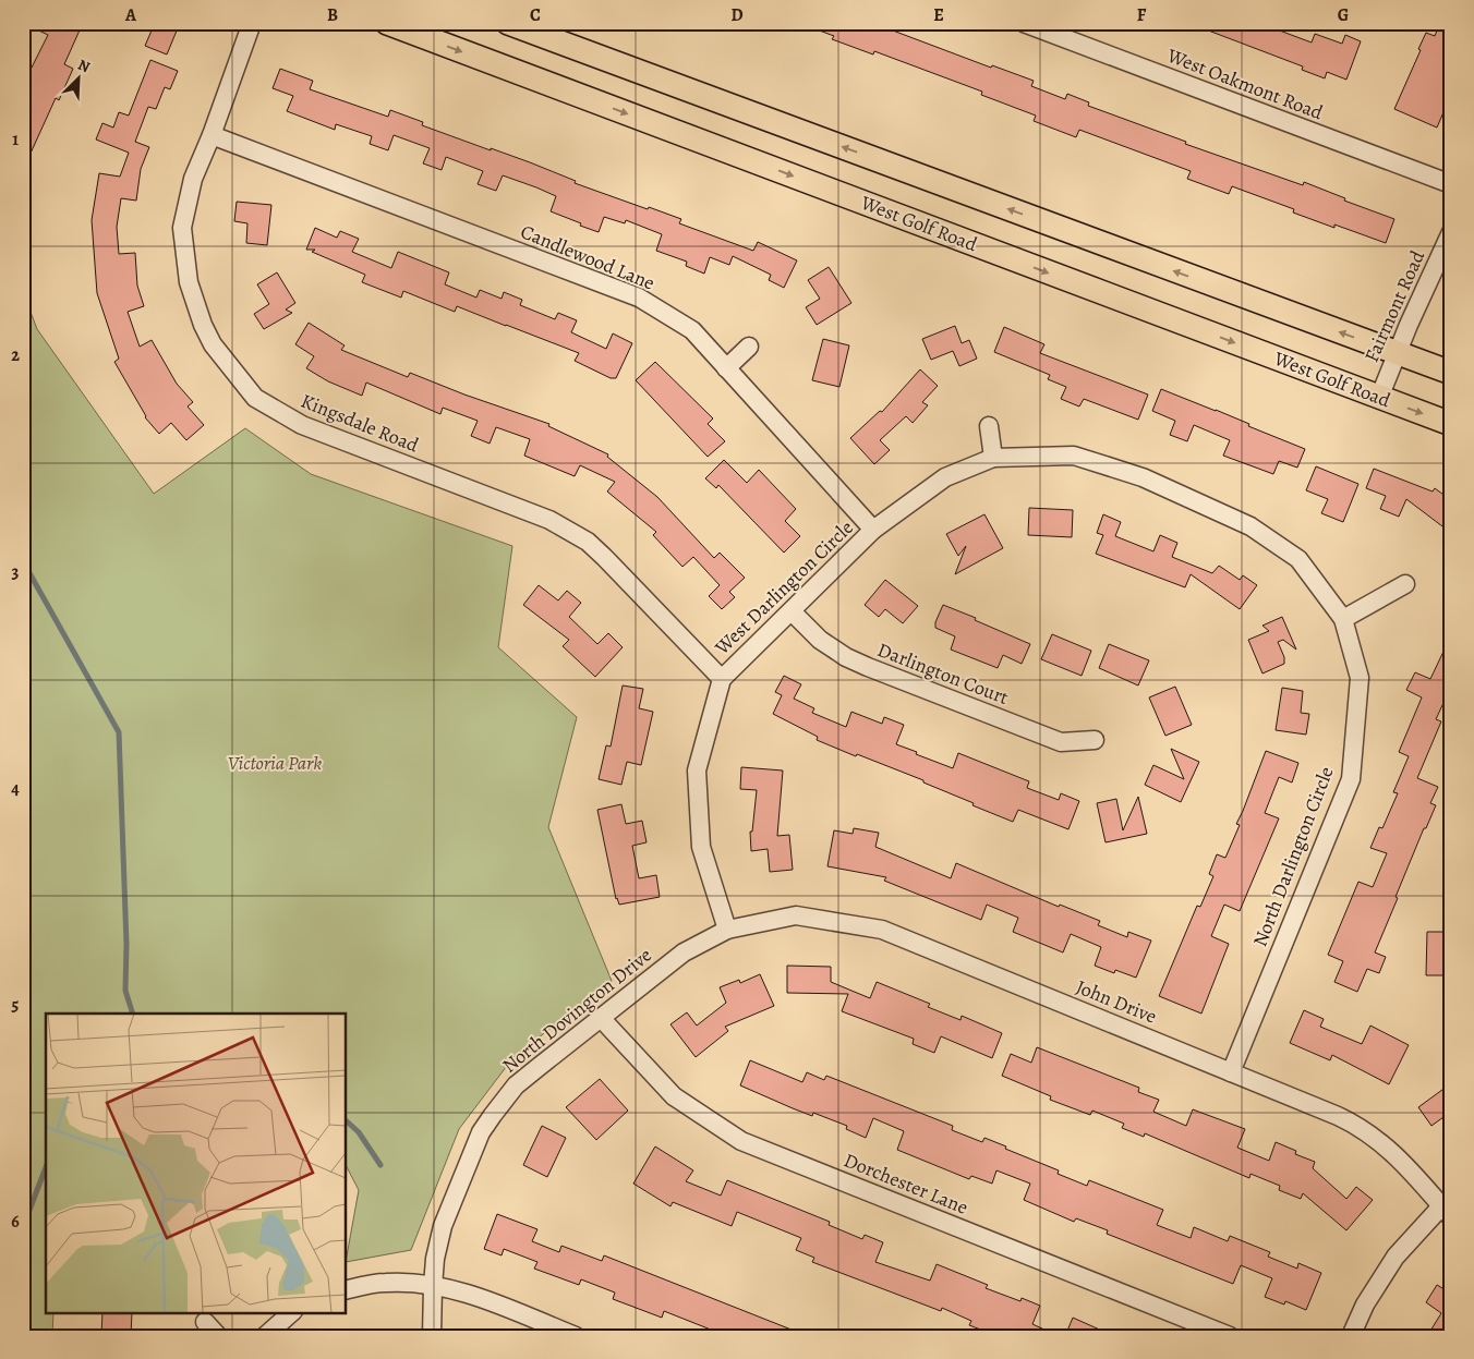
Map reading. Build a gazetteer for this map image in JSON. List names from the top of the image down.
{
  "streets": {
    "main road": ["West Golf Road"],
    "street": [
      "West Oakmont Road",
      "Candlewood Lane",
      "Fairmont Road",
      "Kingsdale Road",
      "West Darlington Circle",
      "Darlington Court",
      "North Darlington Circle",
      "John Drive",
      "North Dovington Drive",
      "Dorchester Lane"
    ]
  },
  "crossings": [
    ["West Golf Road", "Fairmont Road"],
    ["Candlewood Lane", "Kingsdale Road"],
    ["Candlewood Lane", "West Darlington Circle"],
    ["Candlewood Lane", "North Darlington Circle"],
    ["Kingsdale Road", "West Darlington Circle"],
    ["West Darlington Circle", "Darlington Court"],
    ["West Darlington Circle", "North Darlington Circle"],
    ["West Darlington Circle", "John Drive"],
    ["West Darlington Circle", "North Dovington Drive"],
    ["North Darlington Circle", "John Drive"],
    ["John Drive", "North Dovington Drive"],
    ["North Dovington Drive", "Dorchester Lane"]
  ],
  "parks": ["Victoria Park"],
  "north": "top right",
  "grid": {
    "columns": [
      "A",
      "B",
      "C",
      "D",
      "E",
      "F",
      "G"
    ],
    "rows": [
      "1",
      "2",
      "3",
      "4",
      "5",
      "6"
    ]
  }
}
